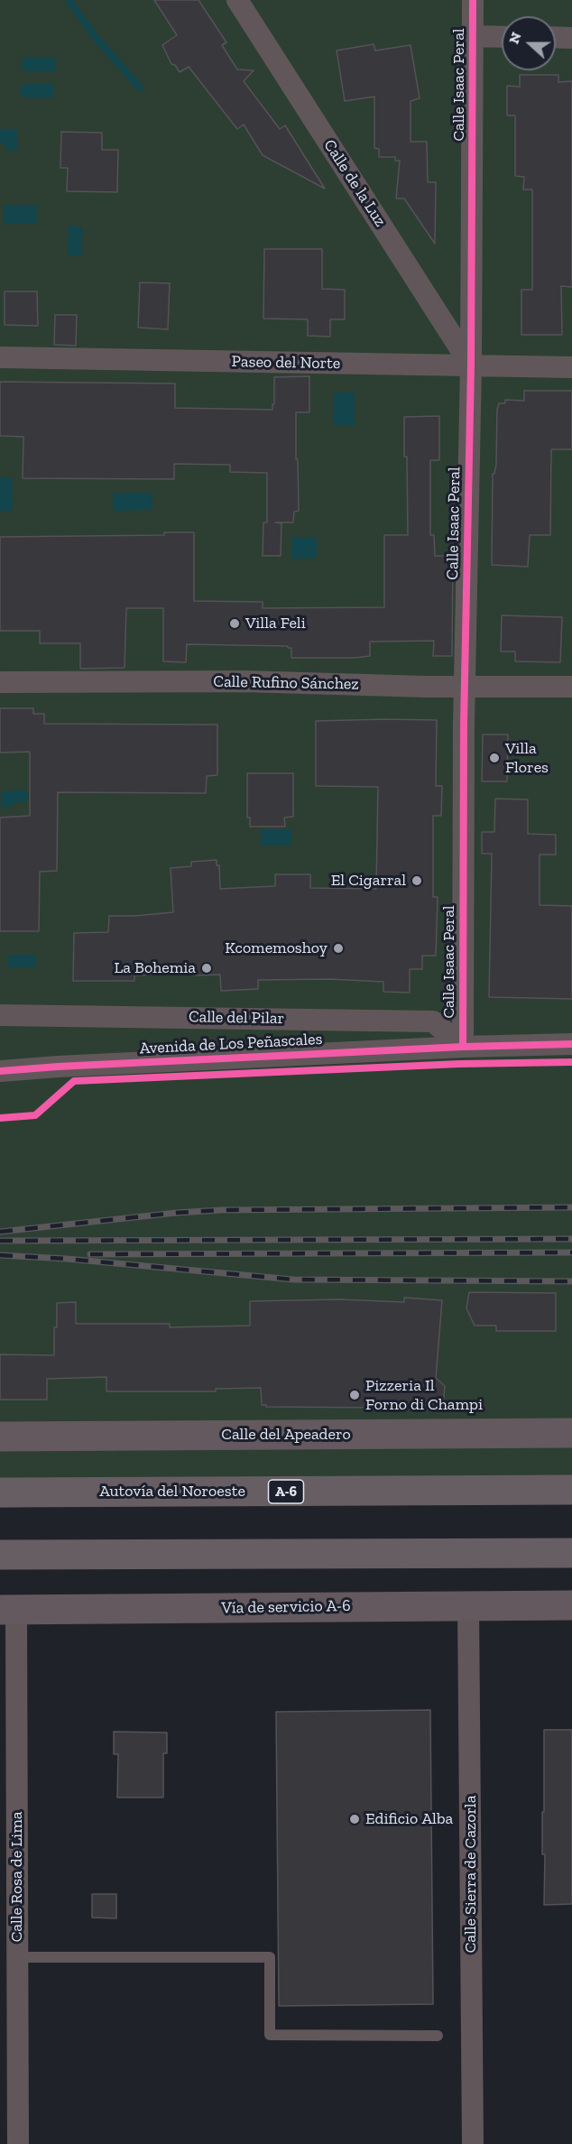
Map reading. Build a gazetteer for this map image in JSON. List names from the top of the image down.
{
  "streets": {
    "highway": ["Autovía del Noroeste", "A-6"],
    "street": [
      "Calle Isaac Peral",
      "Calle de la Luz",
      "Paseo del Norte",
      "Calle Rufino Sánchez",
      "Calle del Pilar",
      "Avenida de Los Peñascales",
      "Calle del Apeadero",
      "Vía de servicio A-6",
      "Calle Sierra de Cazorla",
      "Calle Rosa de Lima"
    ]
  },
  "crossings": [
    ["Calle Isaac Peral", "Calle de la Luz"],
    ["Calle Isaac Peral", "Paseo del Norte"],
    ["Calle Isaac Peral", "Calle Rufino Sánchez"],
    ["Calle Isaac Peral", "Calle del Pilar"],
    ["Calle Isaac Peral", "Avenida de Los Peñascales"],
    ["Calle de la Luz", "Paseo del Norte"],
    ["Calle del Pilar", "Avenida de Los Peñascales"],
    ["Vía de servicio A-6", "Calle Sierra de Cazorla"],
    ["Vía de servicio A-6", "Calle Rosa de Lima"]
  ],
  "places": [
    "Villa Feli",
    "Villa Flores",
    "El Cigarral",
    "Kcomemoshoy",
    "La Bohemia",
    "Pizzeria Il Forno di Champi",
    "Edificio Alba"
  ],
  "north": "left"
}
